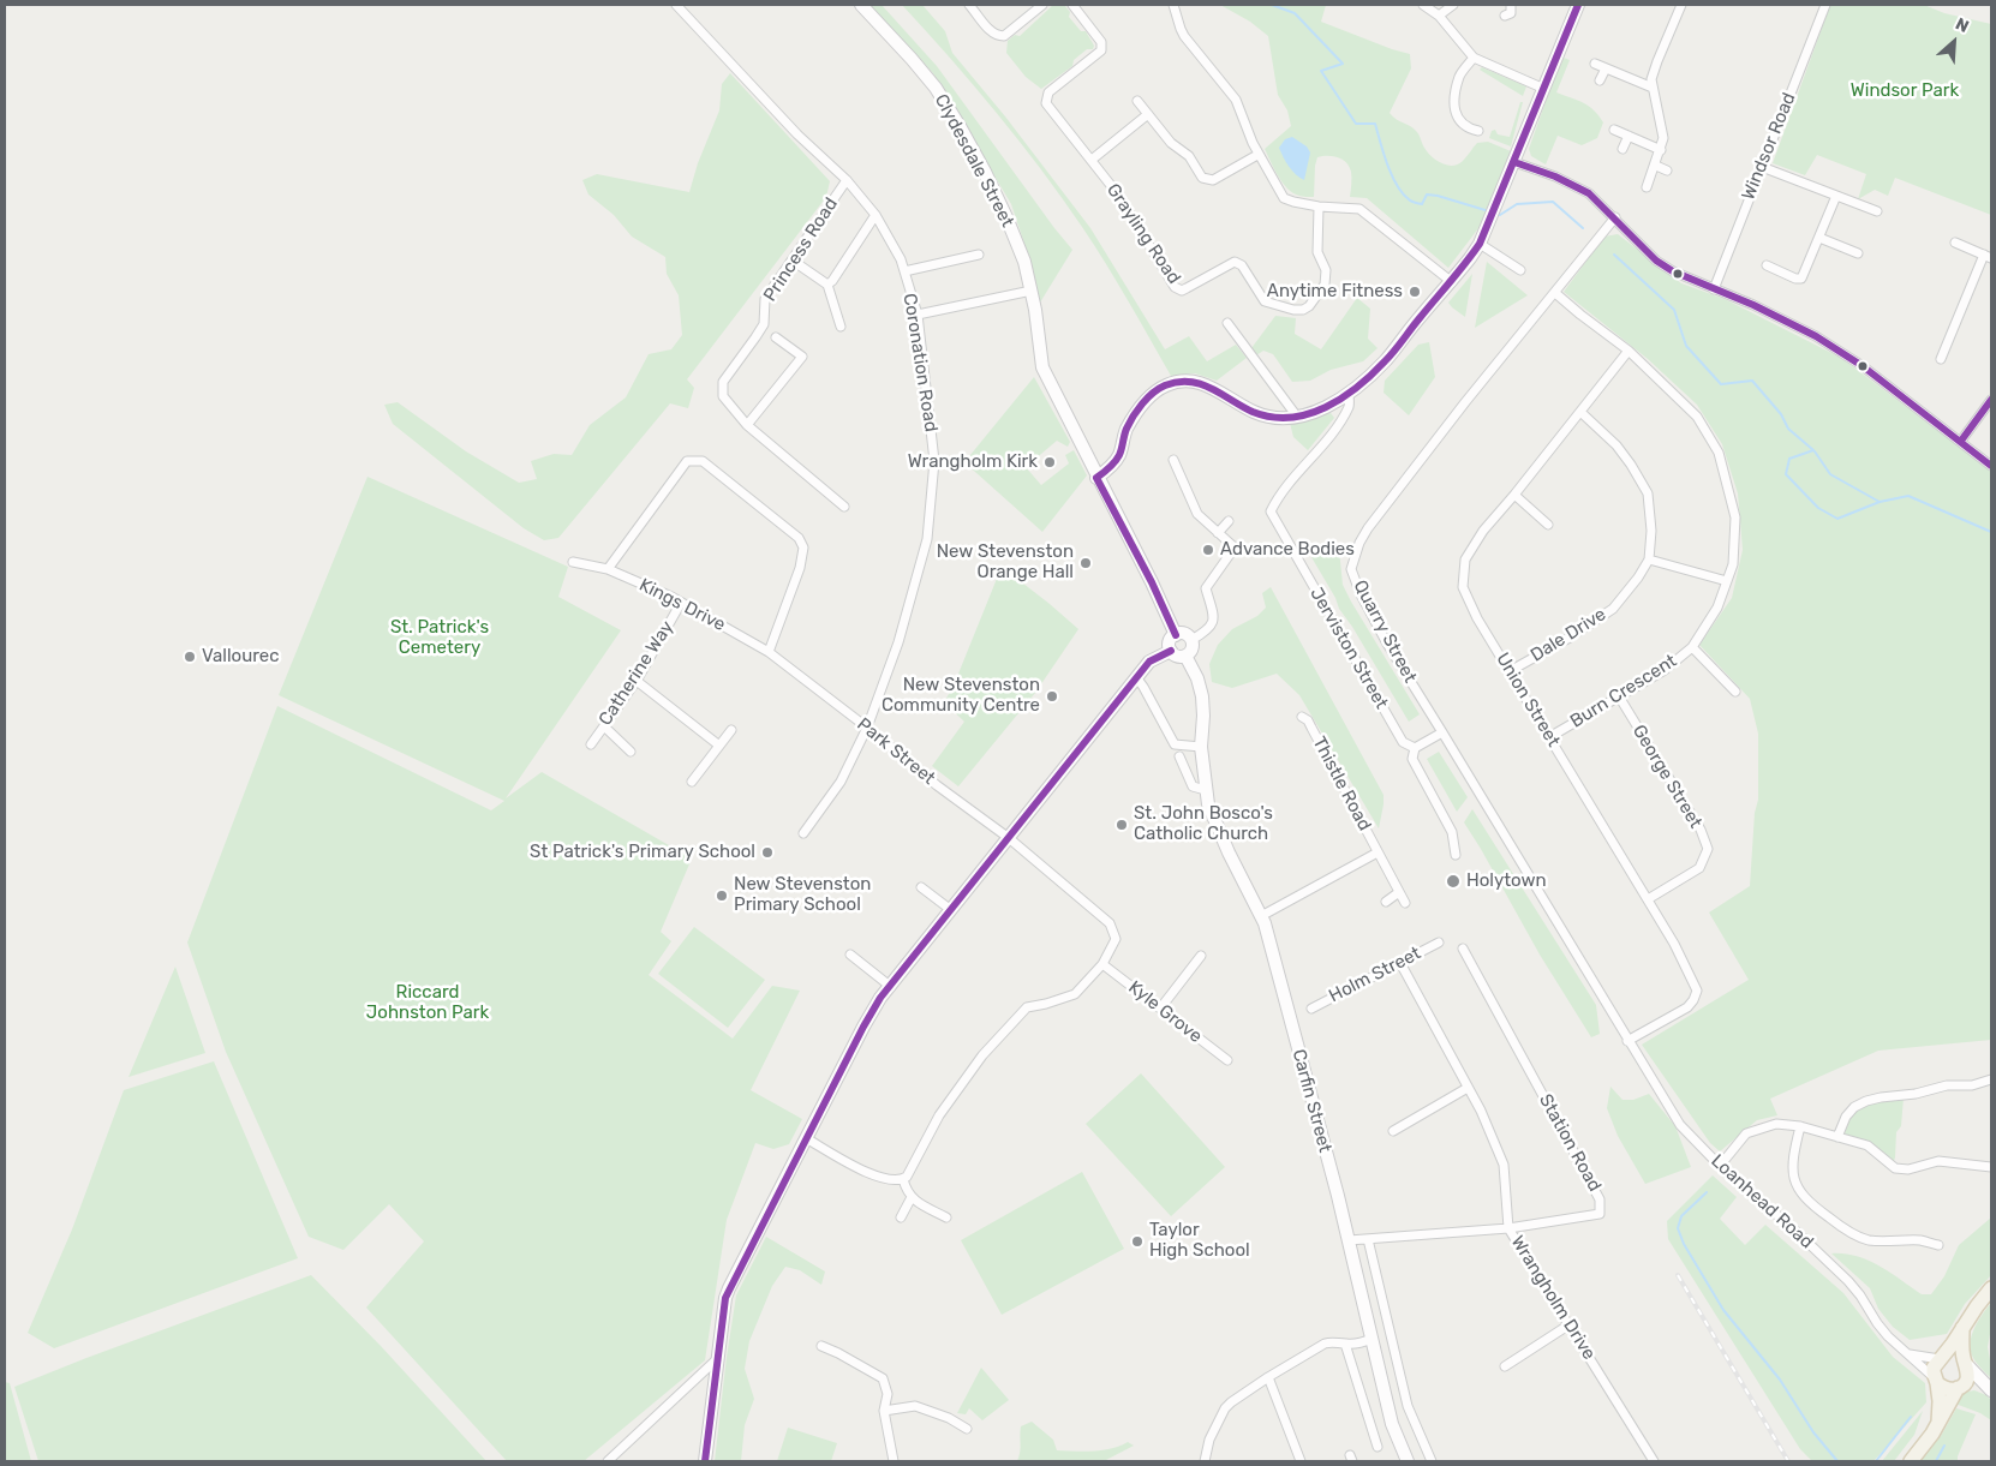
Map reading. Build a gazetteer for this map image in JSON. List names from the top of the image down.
{
  "streets": {
    "main road": ["Clydesdale Street", "Carfin Street"],
    "street": [
      "Windsor Road",
      "Grayling Road",
      "Princess Road",
      "Coronation Road",
      "Kings Drive",
      "Quarry Street",
      "Dale Drive",
      "Jerviston Street",
      "Catherine Way",
      "Burn Crescent",
      "Union Street",
      "Park Street",
      "George Street",
      "Thistle Road",
      "Holm Street",
      "Kyle Grove",
      "Station Road",
      "Loanhead Road",
      "Wrangholm Drive"
    ]
  },
  "crossings": [
    ["Clydesdale Street", "Carfin Street"],
    ["Princess Road", "Coronation Road"],
    ["Coronation Road", "Park Street"],
    ["Kings Drive", "Catherine Way"],
    ["Kings Drive", "Park Street"],
    ["Quarry Street", "Burn Crescent"],
    ["Quarry Street", "Union Street"],
    ["Quarry Street", "Loanhead Road"],
    ["Dale Drive", "Union Street"],
    ["Burn Crescent", "Union Street"],
    ["Burn Crescent", "George Street"],
    ["Union Street", "George Street"],
    ["Union Street", "Loanhead Road"],
    ["Park Street", "Kyle Grove"],
    ["Holm Street", "Wrangholm Drive"],
    ["Carfin Street", "Station Road"],
    ["Station Road", "Wrangholm Drive"]
  ],
  "parks": ["Windsor Park", "St. Patrick's Cemetery", "Riccard Johnston Park"],
  "places": [
    "Anytime Fitness",
    "Wrangholm Kirk",
    "Advance Bodies",
    "New Stevenston Orange Hall",
    "Vallourec",
    "New Stevenston Community Centre",
    "St. John Bosco's Catholic Church",
    "St Patrick's Primary School",
    "Holytown",
    "New Stevenston Primary School",
    "Taylor High School"
  ],
  "north": "top right"
}
